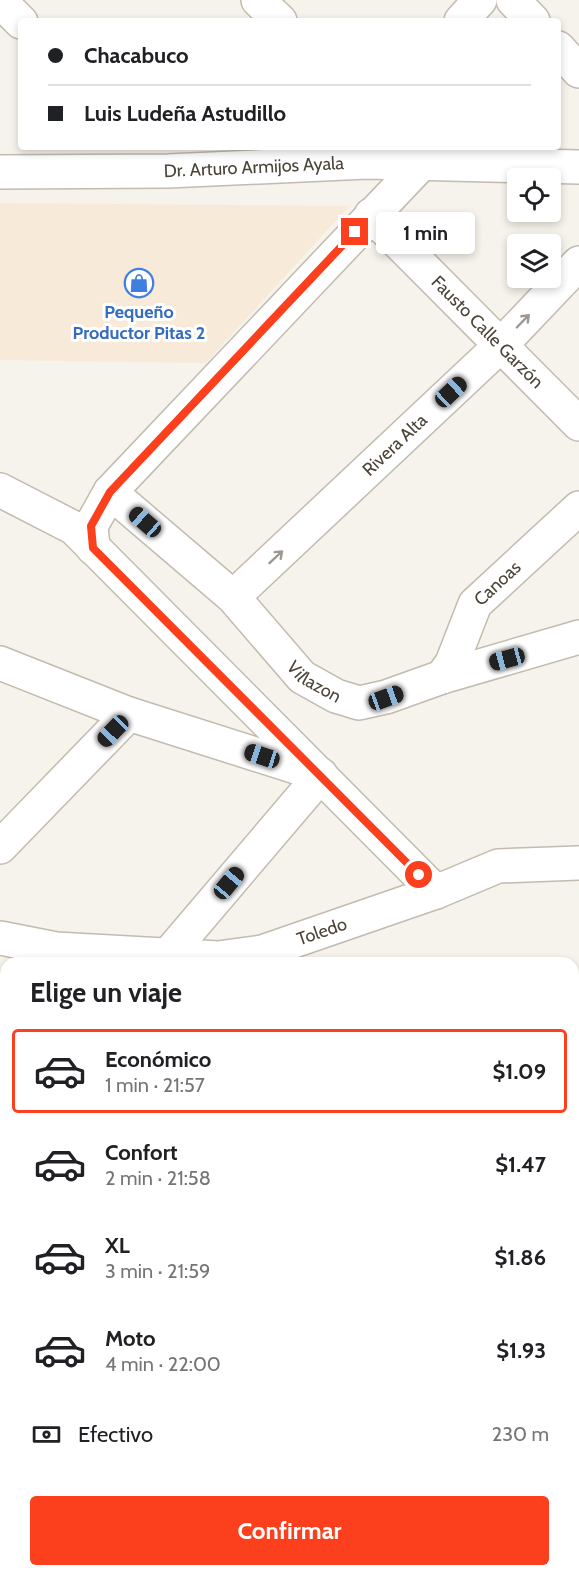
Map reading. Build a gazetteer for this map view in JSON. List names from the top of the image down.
{
  "streets": {
    "street": [
      "Dr. Arturo Armijos Ayala",
      "Fausto Calle Garzón",
      "Rivera Alta",
      "Canoas",
      "Villazon",
      "Toledo"
    ]
  },
  "crossings": [
    ["Fausto Calle Garzón", "Rivera Alta"],
    ["Rivera Alta", "Villazon"],
    ["Canoas", "Villazon"]
  ],
  "places": {
    "shop": ["Pequeño Productor Pitas 2"]
  },
  "page": {
    "banner": ["Chacabuco", "Luis Ludeña Astudillo"],
    "bubble": "1 min",
    "heading": "Elige un viaje",
    "list": [
      {
        "name": "Económico",
        "note": "1 min · 21:57",
        "value": "$1.09"
      },
      {
        "name": "Confort",
        "note": "2 min · 21:58",
        "value": "$1.47"
      },
      {
        "name": "XL",
        "note": "3 min · 21:59",
        "value": "$1.86"
      },
      {
        "name": "Moto",
        "note": "4 min · 22:00",
        "value": "$1.93"
      }
    ],
    "pay": ["Efectivo", "230 m"],
    "buttons": "Confirmar"
  }
}
